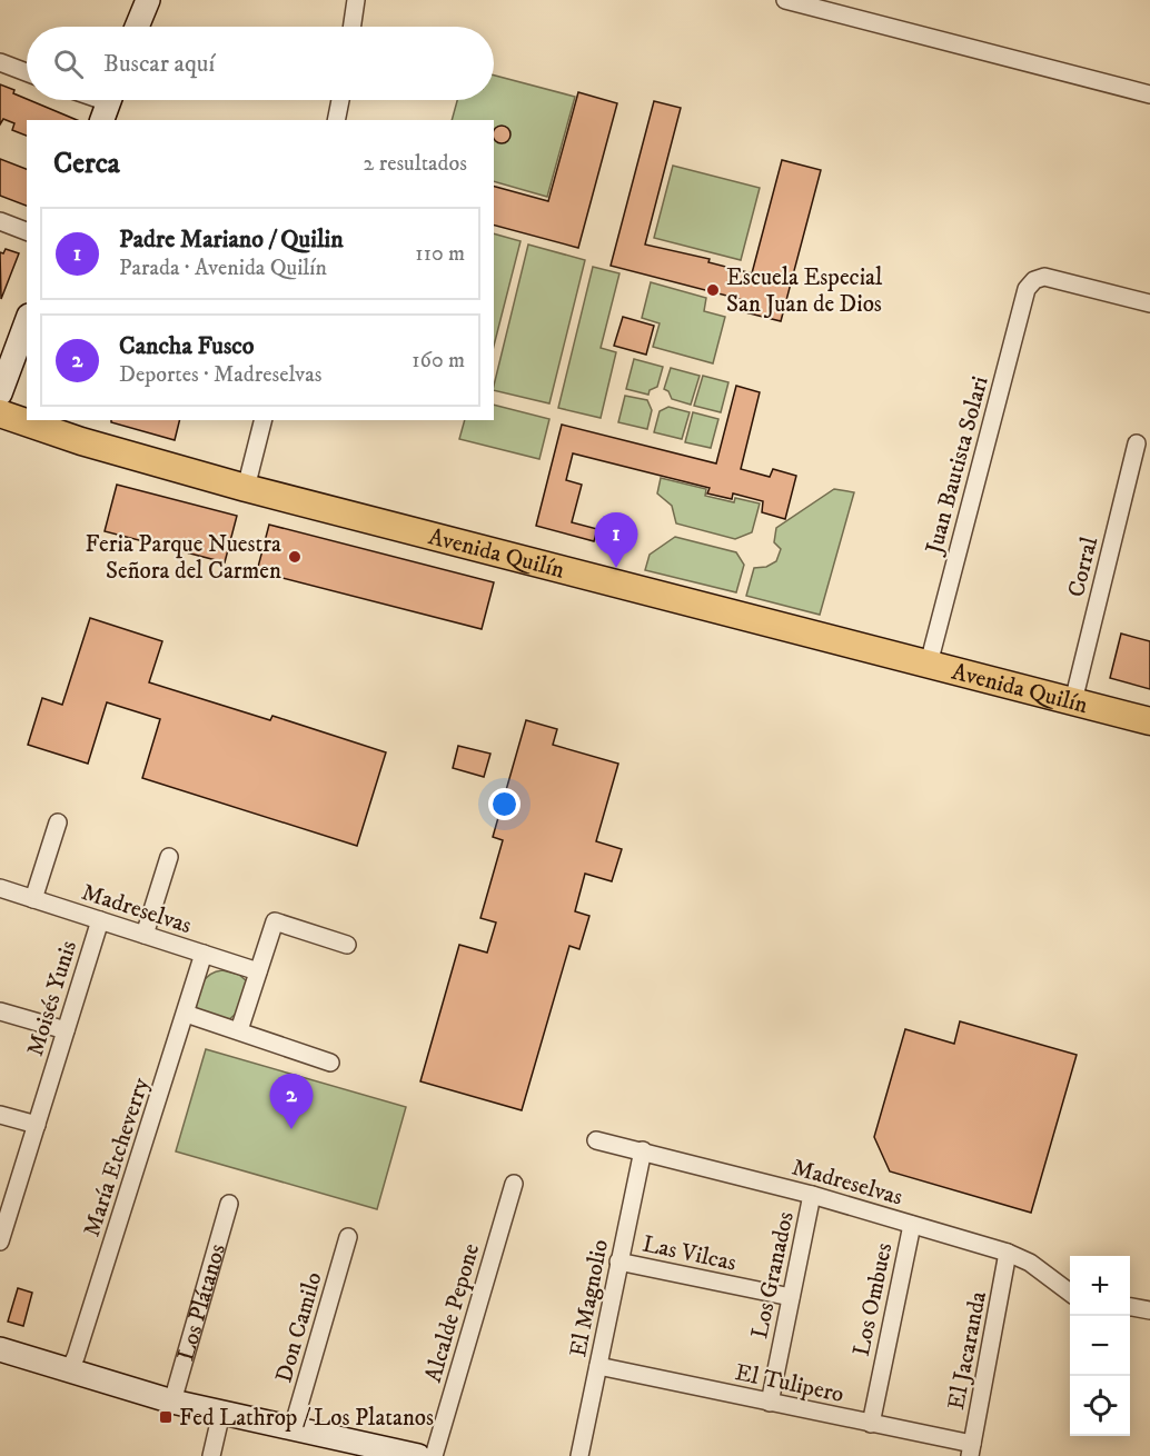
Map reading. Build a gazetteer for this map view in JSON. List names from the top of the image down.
{
  "streets": {
    "main road": ["Avenida Quilín"],
    "street": [
      "Juan Bautista Solari",
      "Corral",
      "Madreselvas",
      "Moisés Yunis",
      "María Etcheverry",
      "Las Vilcas",
      "Los Granados",
      "El Magnolio",
      "Los Ombues",
      "Los Plátanos",
      "Alcalde Pepone",
      "Don Camilo",
      "El Jacaranda",
      "El Tulipero"
    ]
  },
  "crossings": [
    ["Juan Bautista Solari", "Avenida Quilín"],
    ["Avenida Quilín", "Corral"],
    ["Madreselvas", "Moisés Yunis"],
    ["Madreselvas", "María Etcheverry"],
    ["Madreselvas", "Los Granados"],
    ["Madreselvas", "El Magnolio"],
    ["Madreselvas", "Los Ombues"],
    ["Madreselvas", "El Jacaranda"],
    ["Las Vilcas", "Los Granados"],
    ["Las Vilcas", "El Magnolio"],
    ["Los Granados", "El Tulipero"],
    ["El Magnolio", "El Tulipero"],
    ["Los Ombues", "El Tulipero"],
    ["El Jacaranda", "El Tulipero"]
  ],
  "places": {
    "other": ["Escuela Especial San Juan de Dios", "Feria Parque Nuestra Señora del Carmen"],
    "transit": ["Fed Lathrop / Los Platanos"]
  },
  "page": {
    "search": "Buscar aquí",
    "heading": ["Cerca", "2 resultados"],
    "list": [
      {
        "mark": "1",
        "name": "Padre Mariano / Quilin",
        "note": "Parada · Avenida Quilín",
        "value": "110 m"
      },
      {
        "mark": "2",
        "name": "Cancha Fusco",
        "note": "Deportes · Madreselvas",
        "value": "160 m"
      }
    ],
    "pins": ["1", "2"],
    "map_buttons": ["+", "−"]
  }
}
